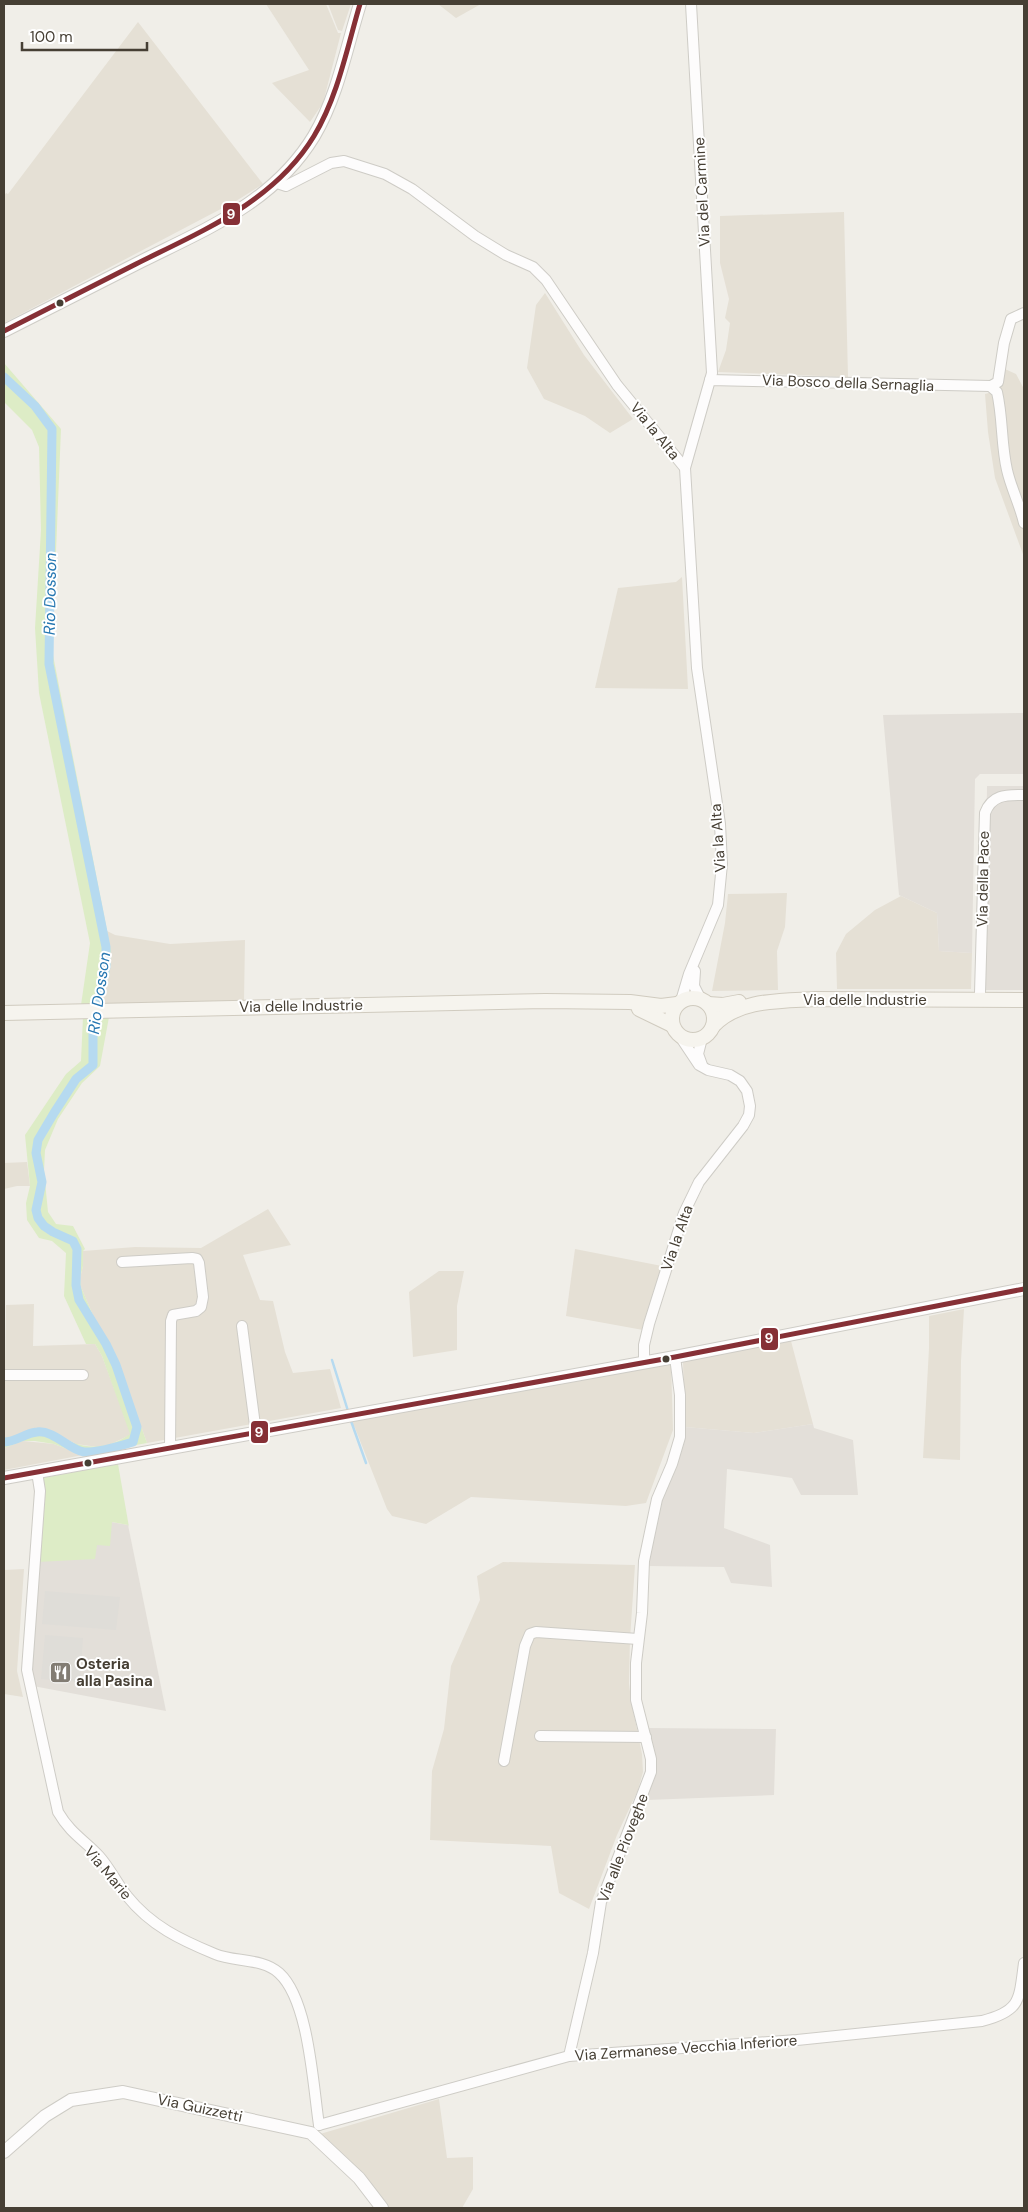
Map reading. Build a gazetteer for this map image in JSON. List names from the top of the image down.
{
  "streets": {
    "main road": ["Via delle Industrie"],
    "street": [
      "Via del Carmine",
      "Via Bosco della Sernaglia",
      "Via la Alta",
      "Via della Pace",
      "Via alle Pioveghe",
      "Via Marie",
      "Via Zermanese Vecchia Inferiore",
      "Via Guizzetti"
    ]
  },
  "crossings": [
    ["Via del Carmine", "Via Bosco della Sernaglia"],
    ["Via della Pace", "Via delle Industrie"],
    ["Via alle Pioveghe", "Via Zermanese Vecchia Inferiore"],
    ["Via Marie", "Via Zermanese Vecchia Inferiore"],
    ["Via Marie", "Via Guizzetti"],
    ["Via Zermanese Vecchia Inferiore", "Via Guizzetti"]
  ],
  "water": ["Rio Dosson"],
  "places": {
    "restaurant": ["Osteria alla Pasina"]
  },
  "lines": ["transit line 9"],
  "scale_bar": "100 m"
}
